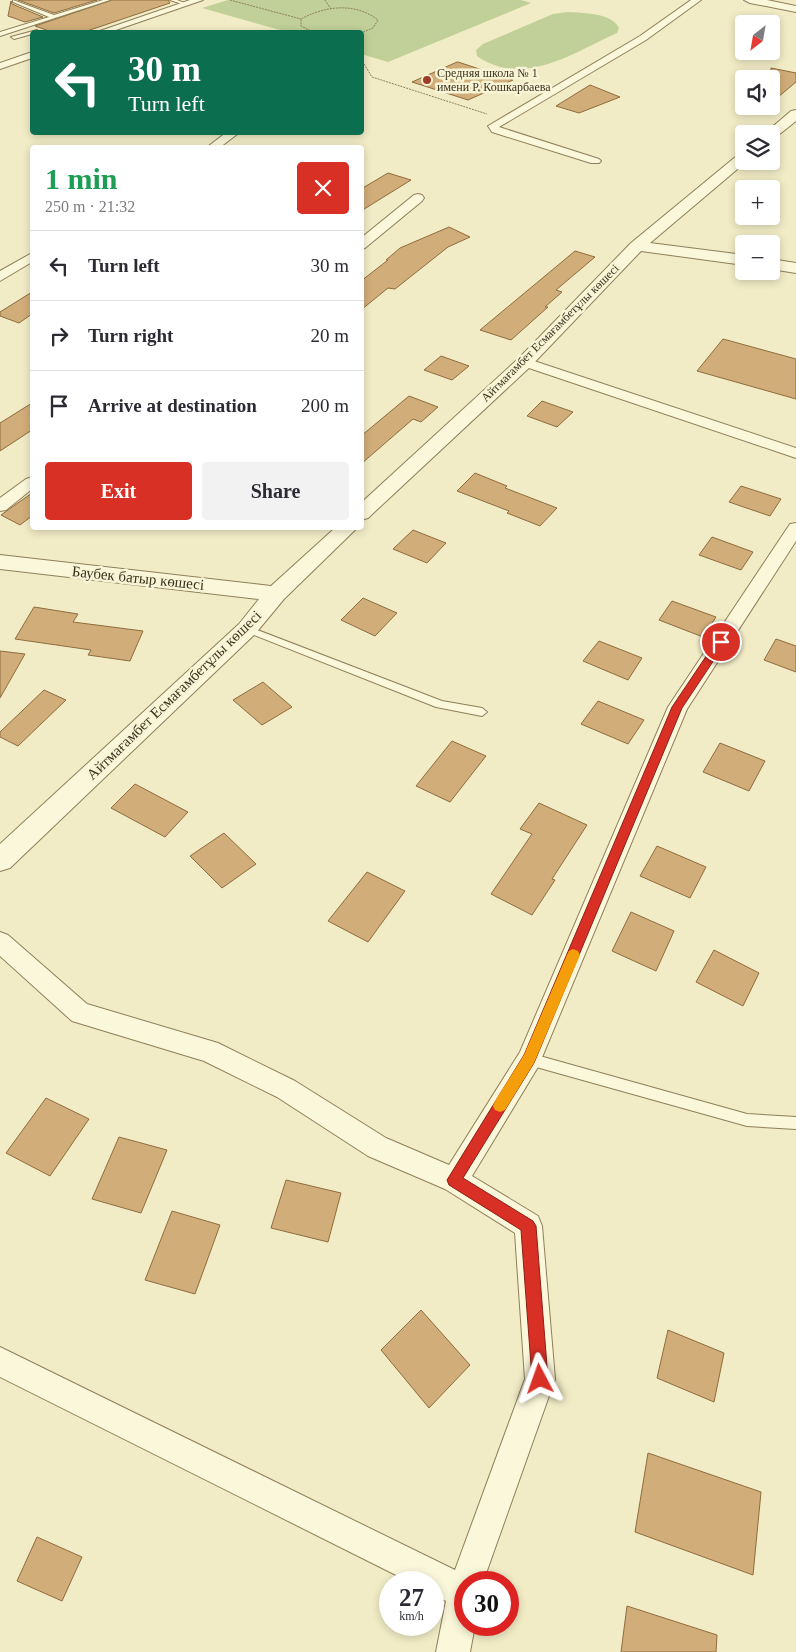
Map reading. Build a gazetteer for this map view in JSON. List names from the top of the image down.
{
  "streets": {
    "street": ["Айтмағамбет Есмағамбетұлы көшесі", "Баубек батыр көшесі"]
  },
  "crossings": [
    ["Айтмағамбет Есмағамбетұлы көшесі", "Баубек батыр көшесі"]
  ],
  "places": ["Средняя школа № 1 имени Р. Кошкарбаева"],
  "north": "bottom left",
  "page": {
    "map_buttons": ["+", "−"],
    "turn": ["30 m", "Turn left"],
    "heading": ["1 min", "250 m · 21:32"],
    "list": [
      {
        "name": "Turn left",
        "value": "30 m"
      },
      {
        "name": "Turn right",
        "value": "20 m"
      },
      {
        "name": "Arrive at destination",
        "value": "200 m"
      }
    ],
    "buttons": ["Exit", "Share"],
    "speed": "27 km/h",
    "limit": "30"
  }
}
